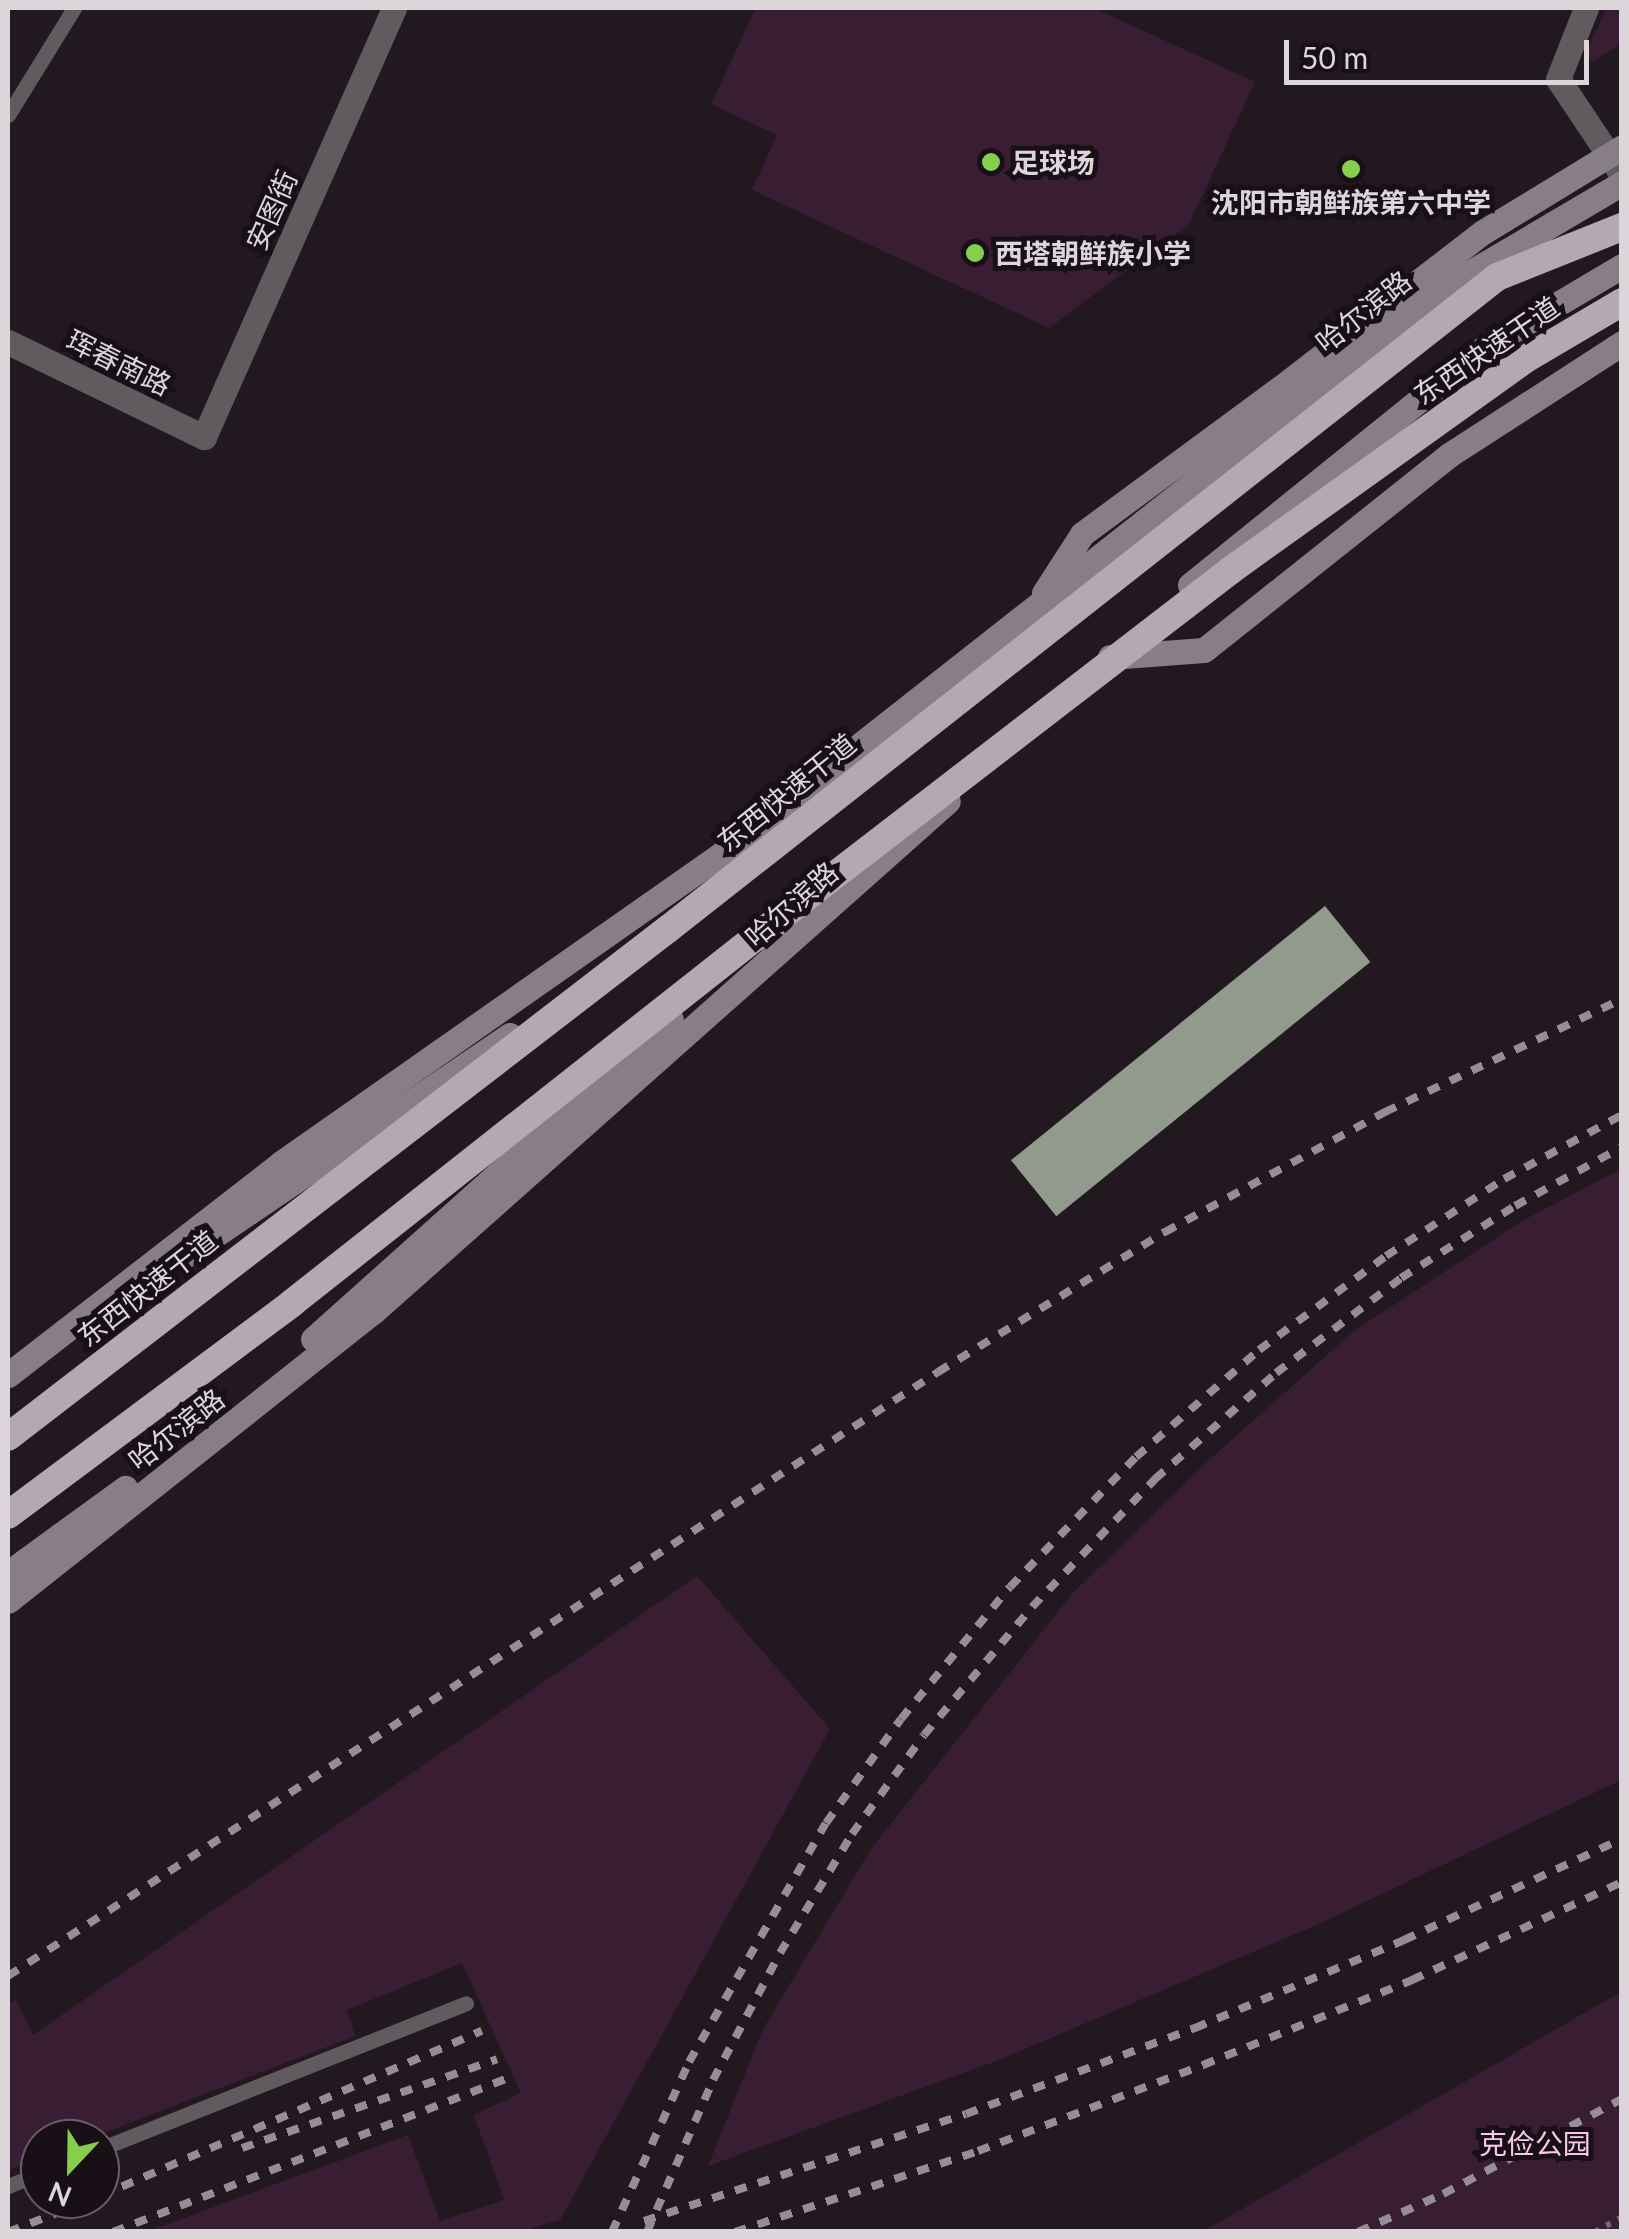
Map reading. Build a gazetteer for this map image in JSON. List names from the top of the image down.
{
  "streets": {
    "highway": ["东西快速干道"],
    "main road": ["哈尔滨路"],
    "street": ["安图街", "珲春南路"]
  },
  "crossings": [
    ["安图街", "珲春南路"]
  ],
  "parks": ["克俭公园"],
  "places": ["足球场", "沈阳市朝鲜族第六中学", "西塔朝鲜族小学"],
  "scale_bar": "50 m",
  "north": "bottom"
}
